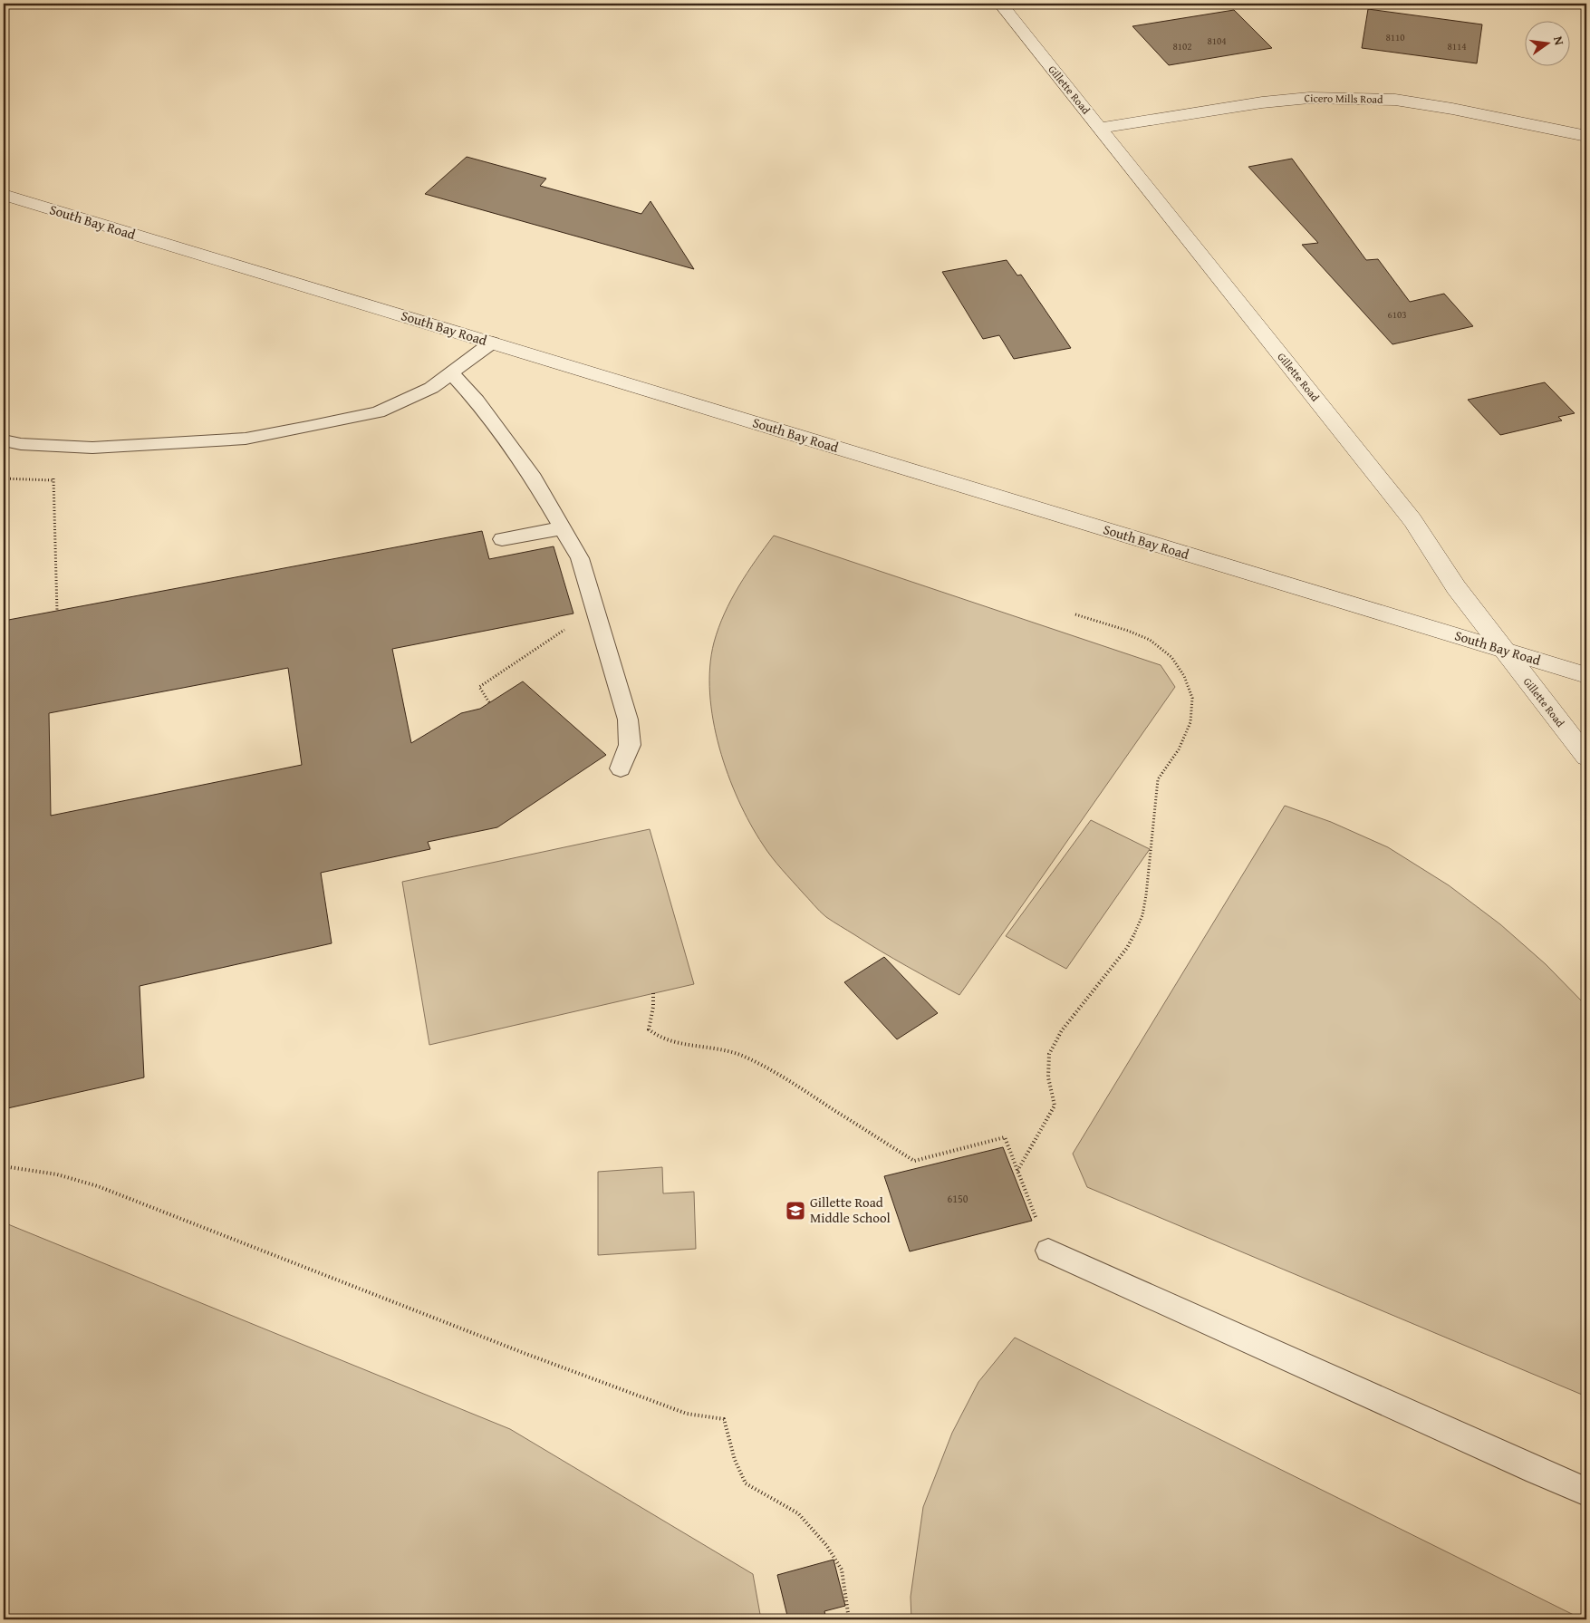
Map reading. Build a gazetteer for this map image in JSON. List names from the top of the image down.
{
  "streets": {
    "street": ["Gillette Road", "Cicero Mills Road", "South Bay Road"]
  },
  "crossings": [
    ["Gillette Road", "Cicero Mills Road"],
    ["Gillette Road", "South Bay Road"]
  ],
  "places": {
    "school or university": ["Gillette Road Middle School"]
  },
  "house_numbers": [
    "8110",
    "8104",
    "8102",
    "8114",
    "6103",
    "6150"
  ],
  "north": "right"
}
